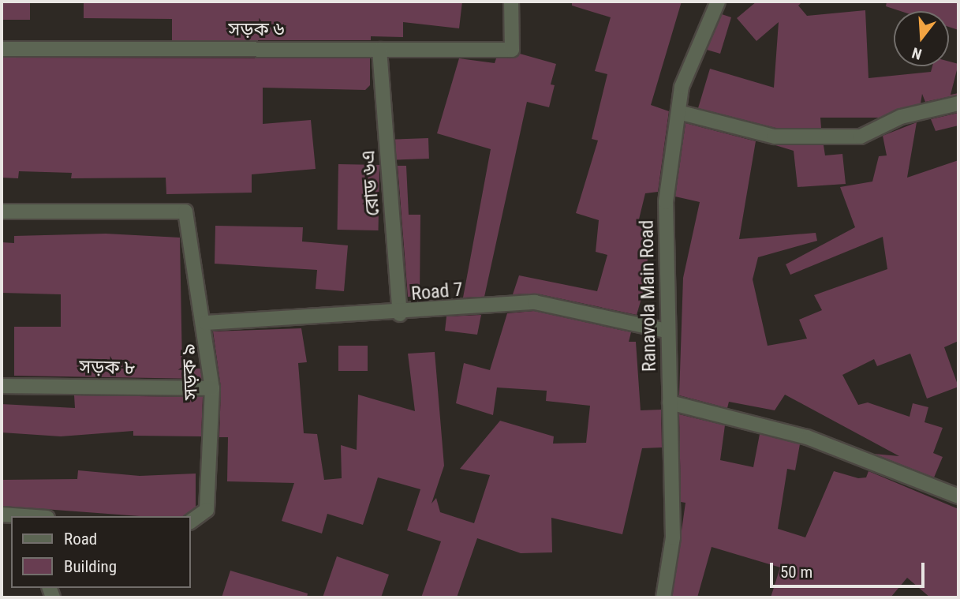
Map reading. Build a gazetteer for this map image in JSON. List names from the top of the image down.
{
  "streets": {
    "street": [
      "সড়ক ৬",
      "রোড ৬এ",
      "Road 7",
      "Ranavola Main Road",
      "সড়ক ৮",
      "সড়ক ৯"
    ]
  },
  "crossings": [
    ["সড়ক ৬", "রোড ৬এ"],
    ["রোড ৬এ", "Road 7"],
    ["Road 7", "Ranavola Main Road"],
    ["Road 7", "সড়ক ৯"],
    ["সড়ক ৮", "সড়ক ৯"]
  ],
  "legend": ["Road", "Building"],
  "scale_bar": "50 m",
  "north": "bottom"
}
